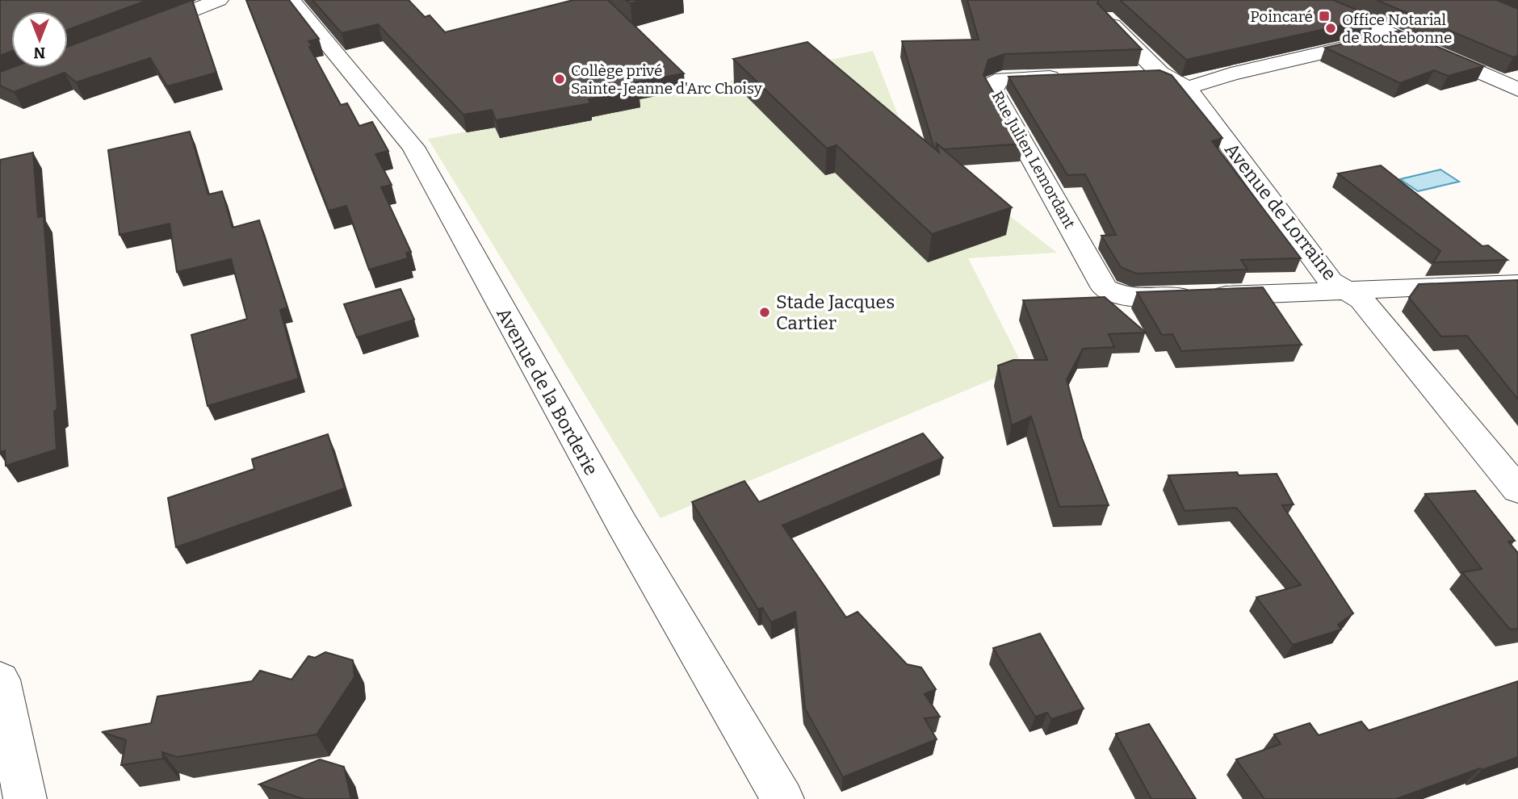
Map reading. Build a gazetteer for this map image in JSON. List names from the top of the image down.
{
  "streets": {
    "street": ["Rue Julien Lemordant", "Avenue de Lorraine", "Avenue de la Borderie"]
  },
  "crossings": [
    ["Rue Julien Lemordant", "Avenue de Lorraine"]
  ],
  "places": {
    "transit": ["Poincaré"],
    "other": ["Office Notarial de Rochebonne", "Collège privé Sainte-Jeanne d'Arc Choisy", "Stade Jacques Cartier"]
  },
  "north": "bottom"
}
